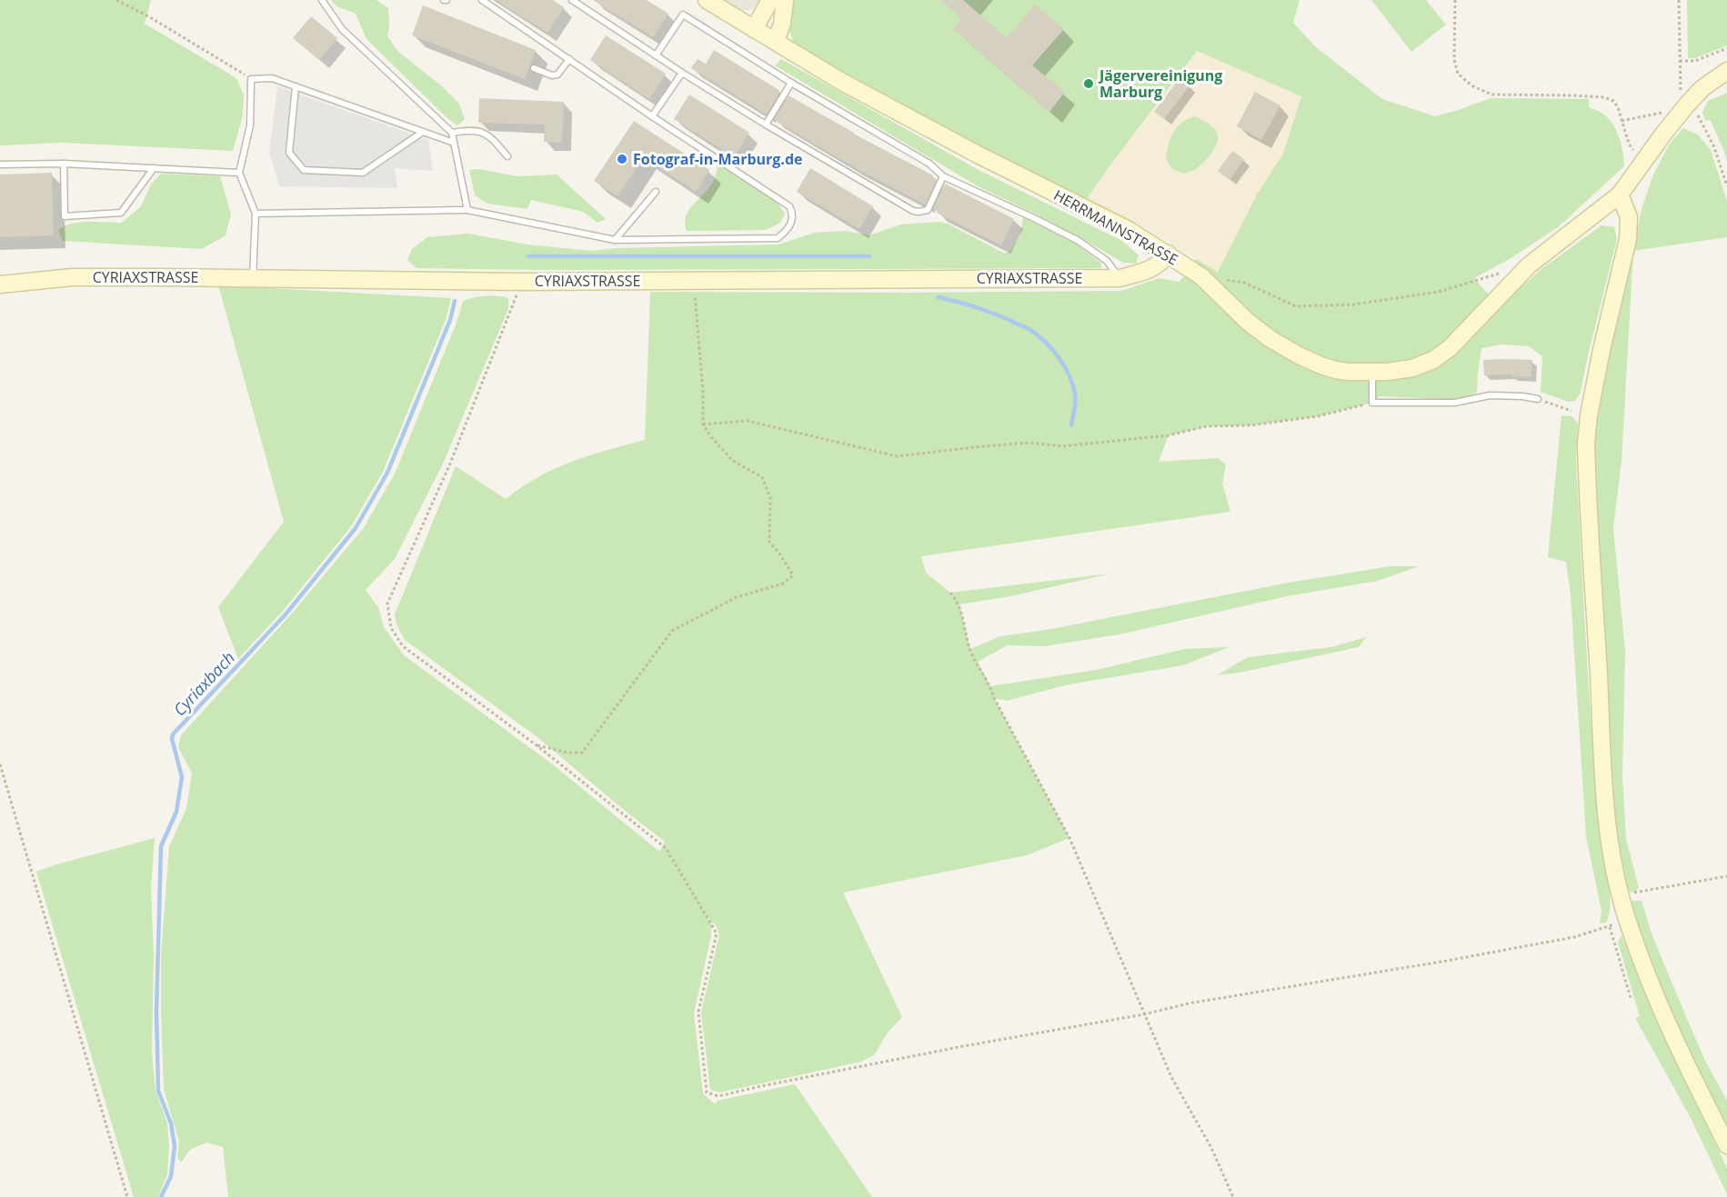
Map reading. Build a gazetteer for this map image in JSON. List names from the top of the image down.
{
  "streets": {
    "street": ["HERRMANNSTRASSE", "CYRIAXSTRASSE"]
  },
  "crossings": [
    ["HERRMANNSTRASSE", "CYRIAXSTRASSE"]
  ],
  "water": ["Cyriaxbach"],
  "places": ["Jägervereinigung Marburg", "Fotograf-in-Marburg.de"]
}
